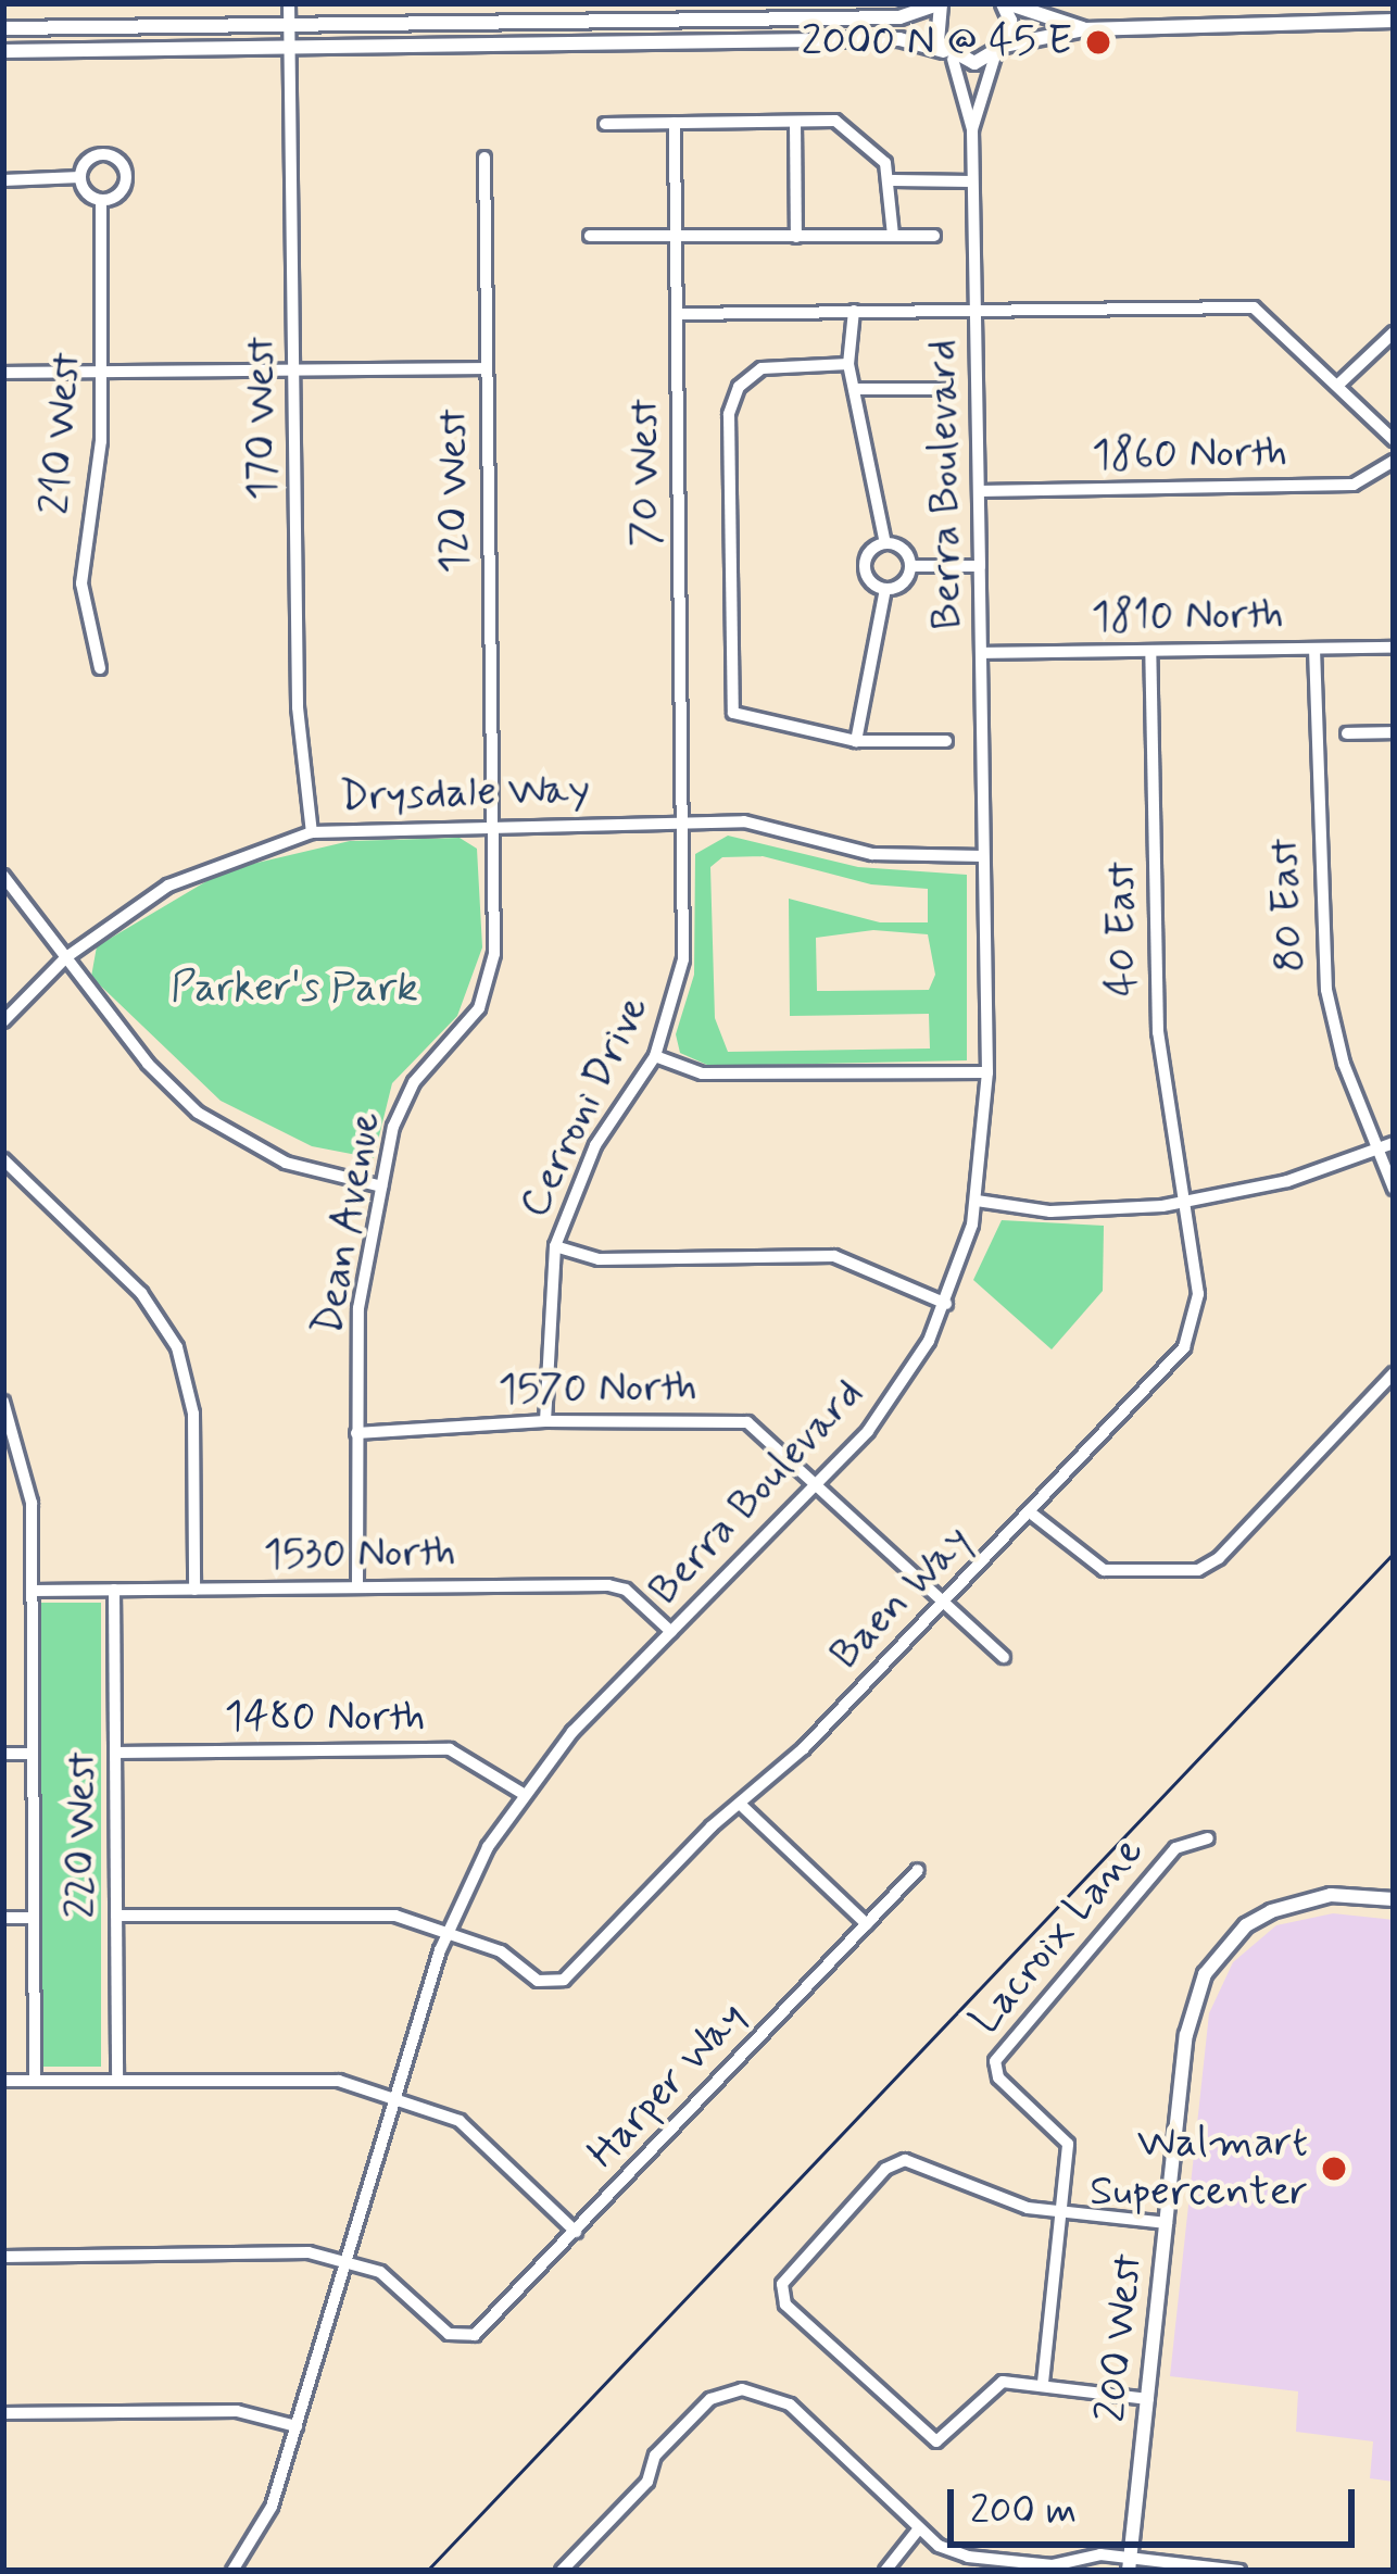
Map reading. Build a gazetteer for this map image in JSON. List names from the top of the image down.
{
  "streets": {
    "street": [
      "170 West",
      "210 West",
      "1860 North",
      "70 West",
      "Berra Boulevard",
      "120 West",
      "1810 North",
      "Drysdale Way",
      "80 East",
      "40 East",
      "Cerroni Drive",
      "Dean Avenue",
      "1570 North",
      "1530 North",
      "Baen Way",
      "1480 North",
      "220 West",
      "Lacroix Lane",
      "Harper Way",
      "200 West"
    ]
  },
  "crossings": [
    ["170 West", "Drysdale Way"],
    ["1860 North", "Berra Boulevard"],
    ["70 West", "Drysdale Way"],
    ["70 West", "Cerroni Drive"],
    ["Berra Boulevard", "1810 North"],
    ["Berra Boulevard", "Drysdale Way"],
    ["Berra Boulevard", "1570 North"],
    ["Berra Boulevard", "1530 North"],
    ["Berra Boulevard", "Baen Way"],
    ["Berra Boulevard", "1480 North"],
    ["Berra Boulevard", "Harper Way"],
    ["120 West", "Drysdale Way"],
    ["120 West", "Dean Avenue"],
    ["1810 North", "80 East"],
    ["1810 North", "40 East"],
    ["Drysdale Way", "Cerroni Drive"],
    ["Drysdale Way", "Dean Avenue"],
    ["40 East", "Baen Way"],
    ["Cerroni Drive", "1570 North"],
    ["Dean Avenue", "1570 North"],
    ["Dean Avenue", "1530 North"],
    ["1570 North", "Baen Way"],
    ["1530 North", "220 West"],
    ["1480 North", "220 West"]
  ],
  "parks": ["Parker's Park"],
  "places": ["2000 N @ 45 E", "Walmart Supercenter"],
  "scale_bar": "200 m"
}
